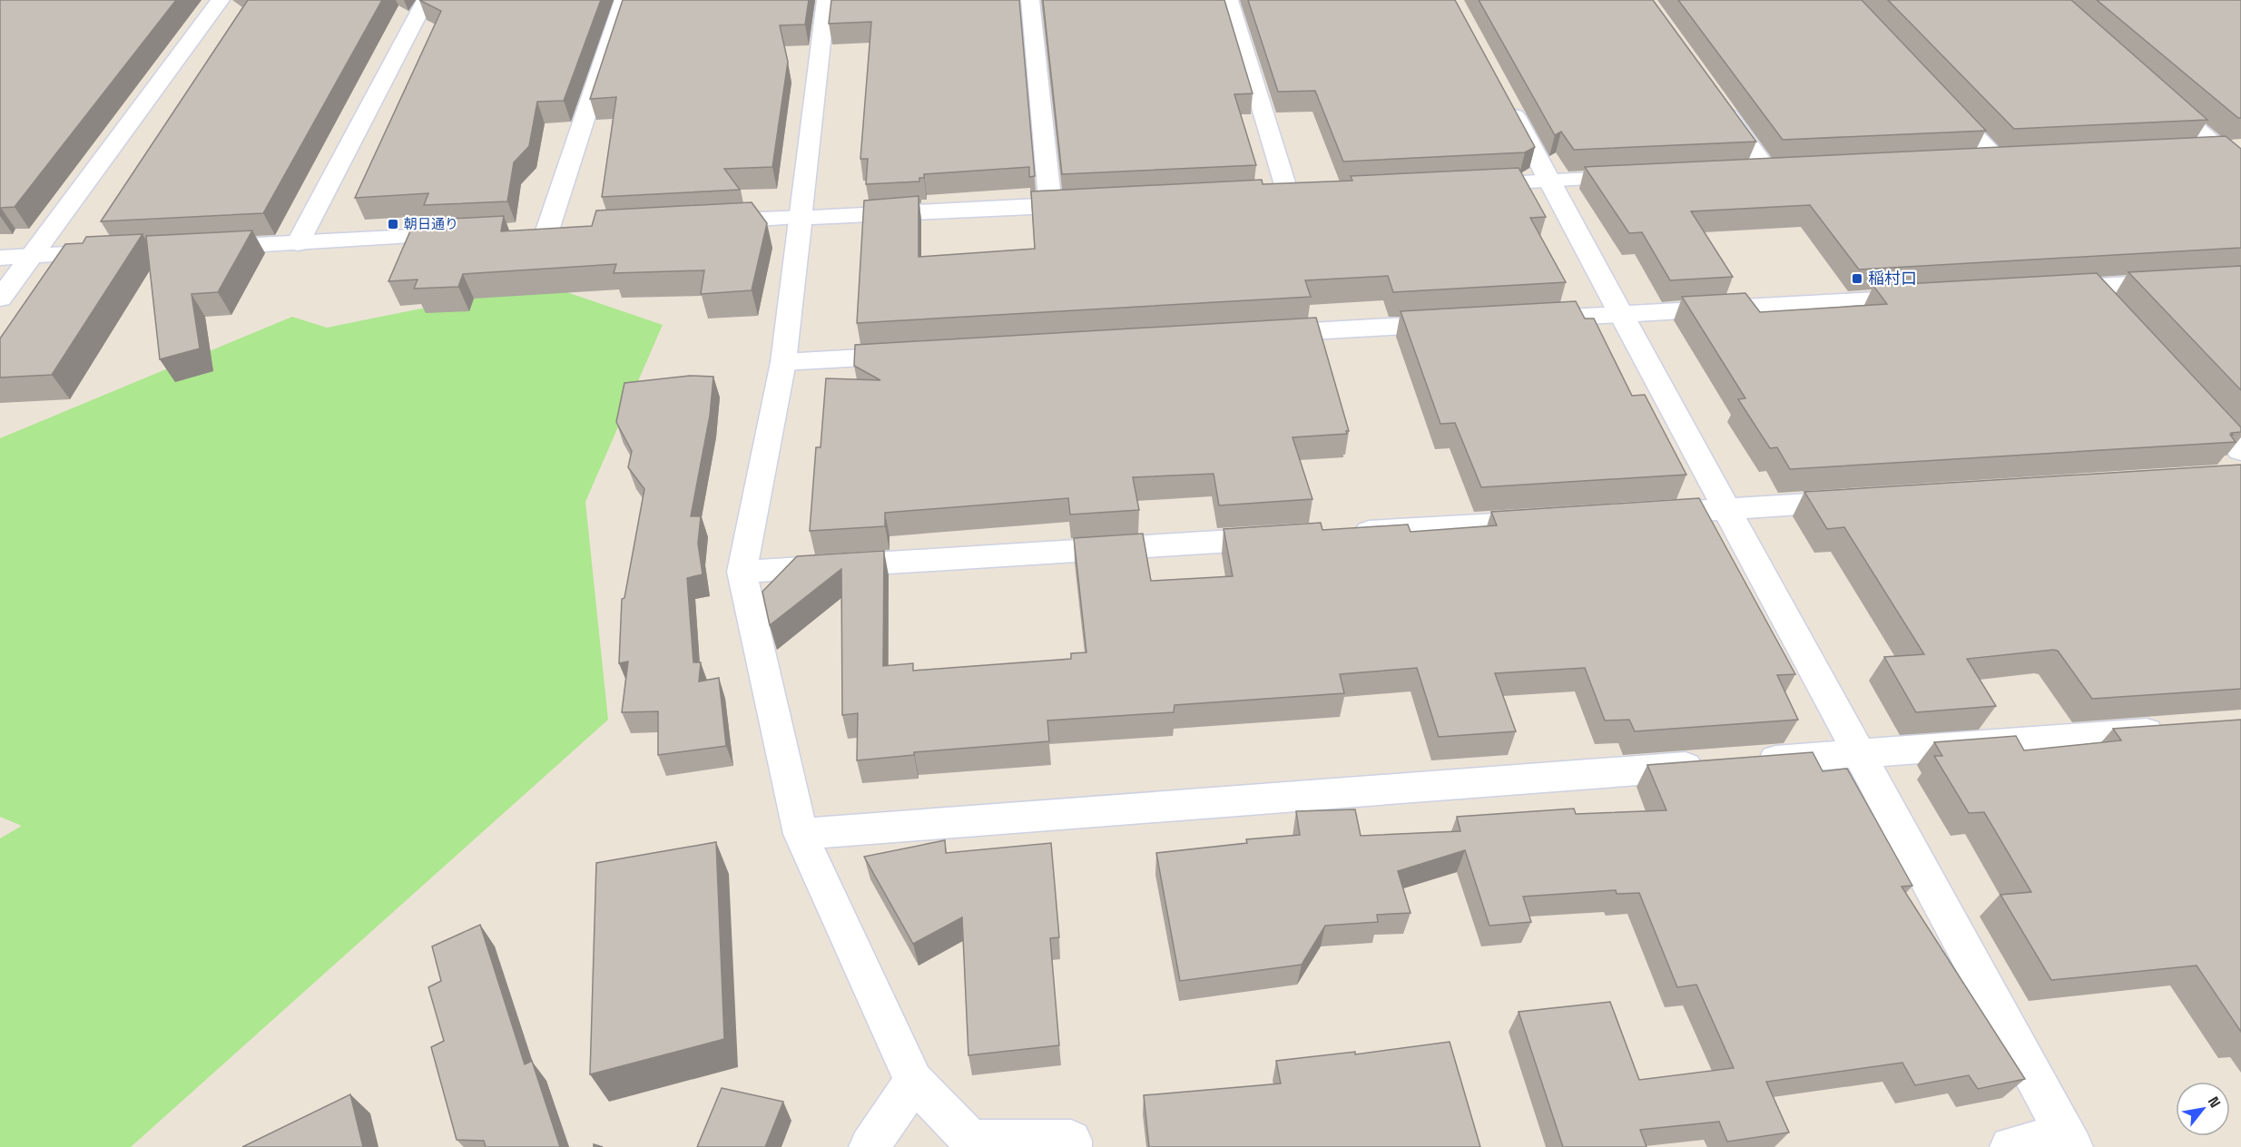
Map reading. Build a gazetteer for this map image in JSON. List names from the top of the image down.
{
  "places": {
    "transit": ["朝日通り", "稲村口"]
  },
  "north": "top right"
}
